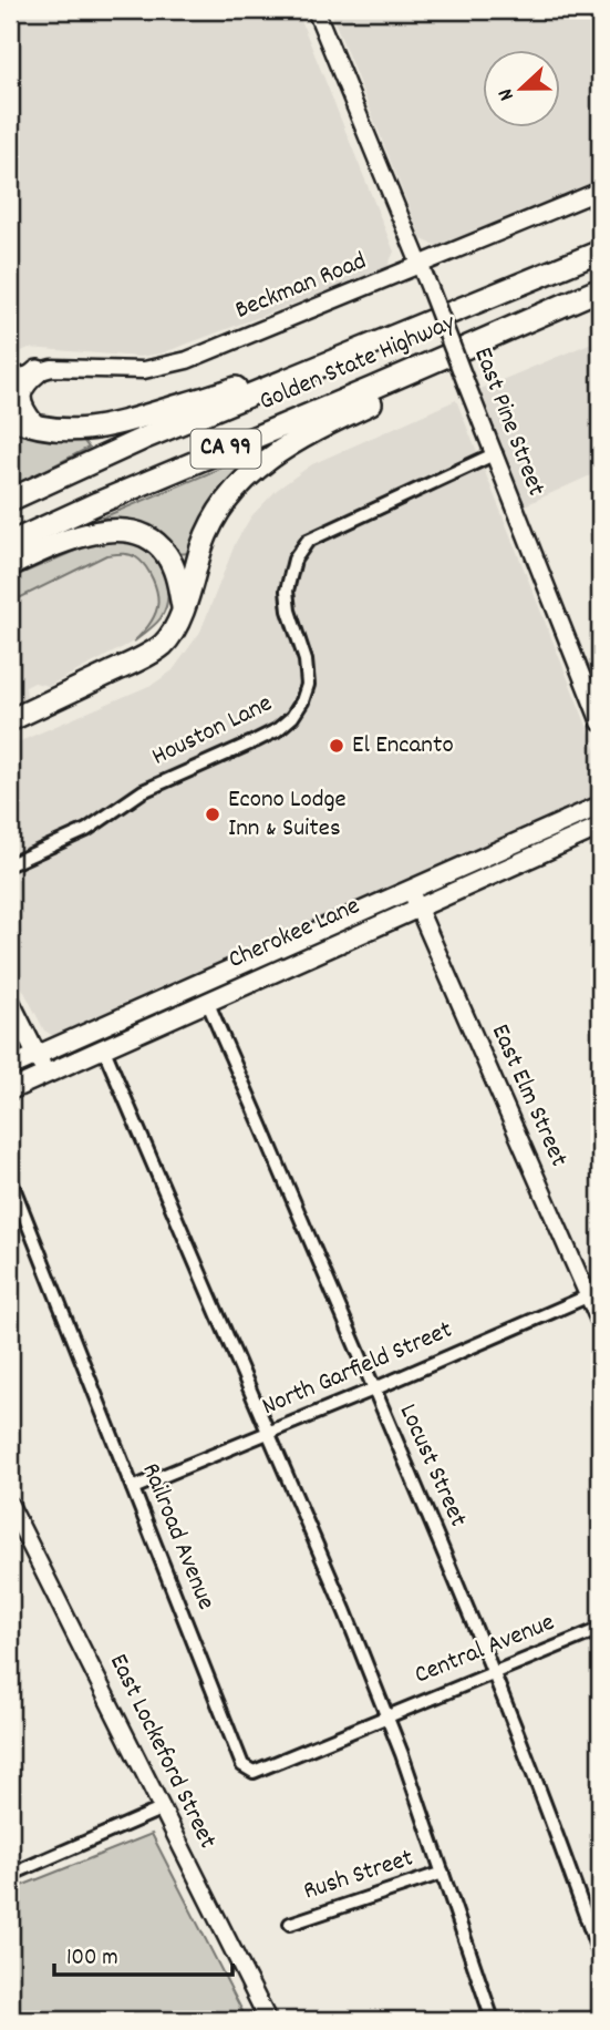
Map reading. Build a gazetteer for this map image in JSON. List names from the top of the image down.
{
  "streets": {
    "highway": ["Golden State Highway", "CA 99"],
    "main road": ["Cherokee Lane"],
    "street": [
      "Beckman Road",
      "East Pine Street",
      "Houston Lane",
      "East Elm Street",
      "North Garfield Street",
      "Locust Street",
      "Railroad Avenue",
      "Central Avenue",
      "East Lockeford Street",
      "Rush Street"
    ]
  },
  "crossings": [
    ["Beckman Road", "East Pine Street"],
    ["East Pine Street", "Houston Lane"],
    ["Cherokee Lane", "East Elm Street"],
    ["Cherokee Lane", "Locust Street"],
    ["East Elm Street", "North Garfield Street"],
    ["North Garfield Street", "Locust Street"],
    ["North Garfield Street", "Railroad Avenue"],
    ["Locust Street", "Central Avenue"],
    ["Railroad Avenue", "Central Avenue"]
  ],
  "places": ["El Encanto", "Econo Lodge Inn & Suites"],
  "scale_bar": "100 m",
  "north": "left"
}
